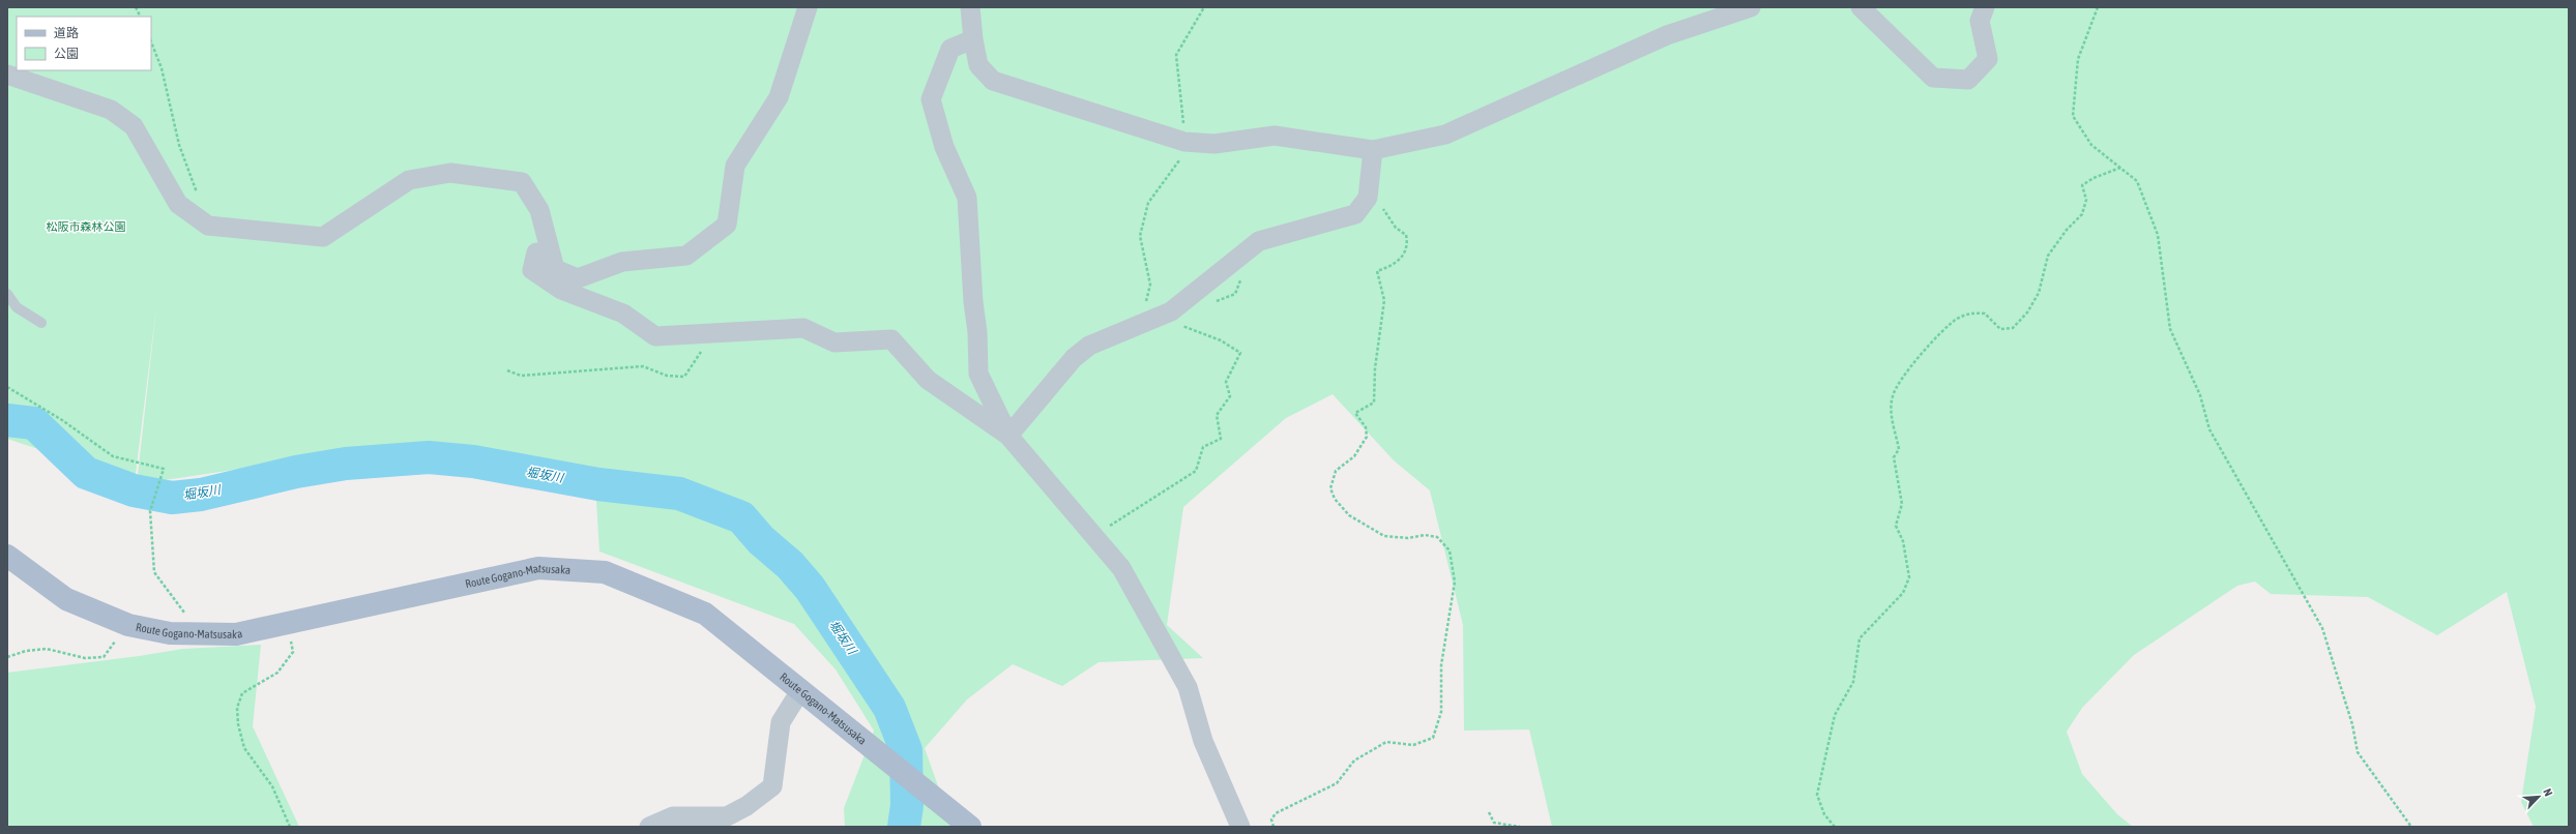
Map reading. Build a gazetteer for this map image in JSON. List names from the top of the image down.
{
  "streets": {
    "main road": ["Route Gogano-Matsusaka"]
  },
  "water": ["堀坂川"],
  "parks": ["松阪市森林公園"],
  "legend": ["道路", "公園"],
  "north": "top right"
}
